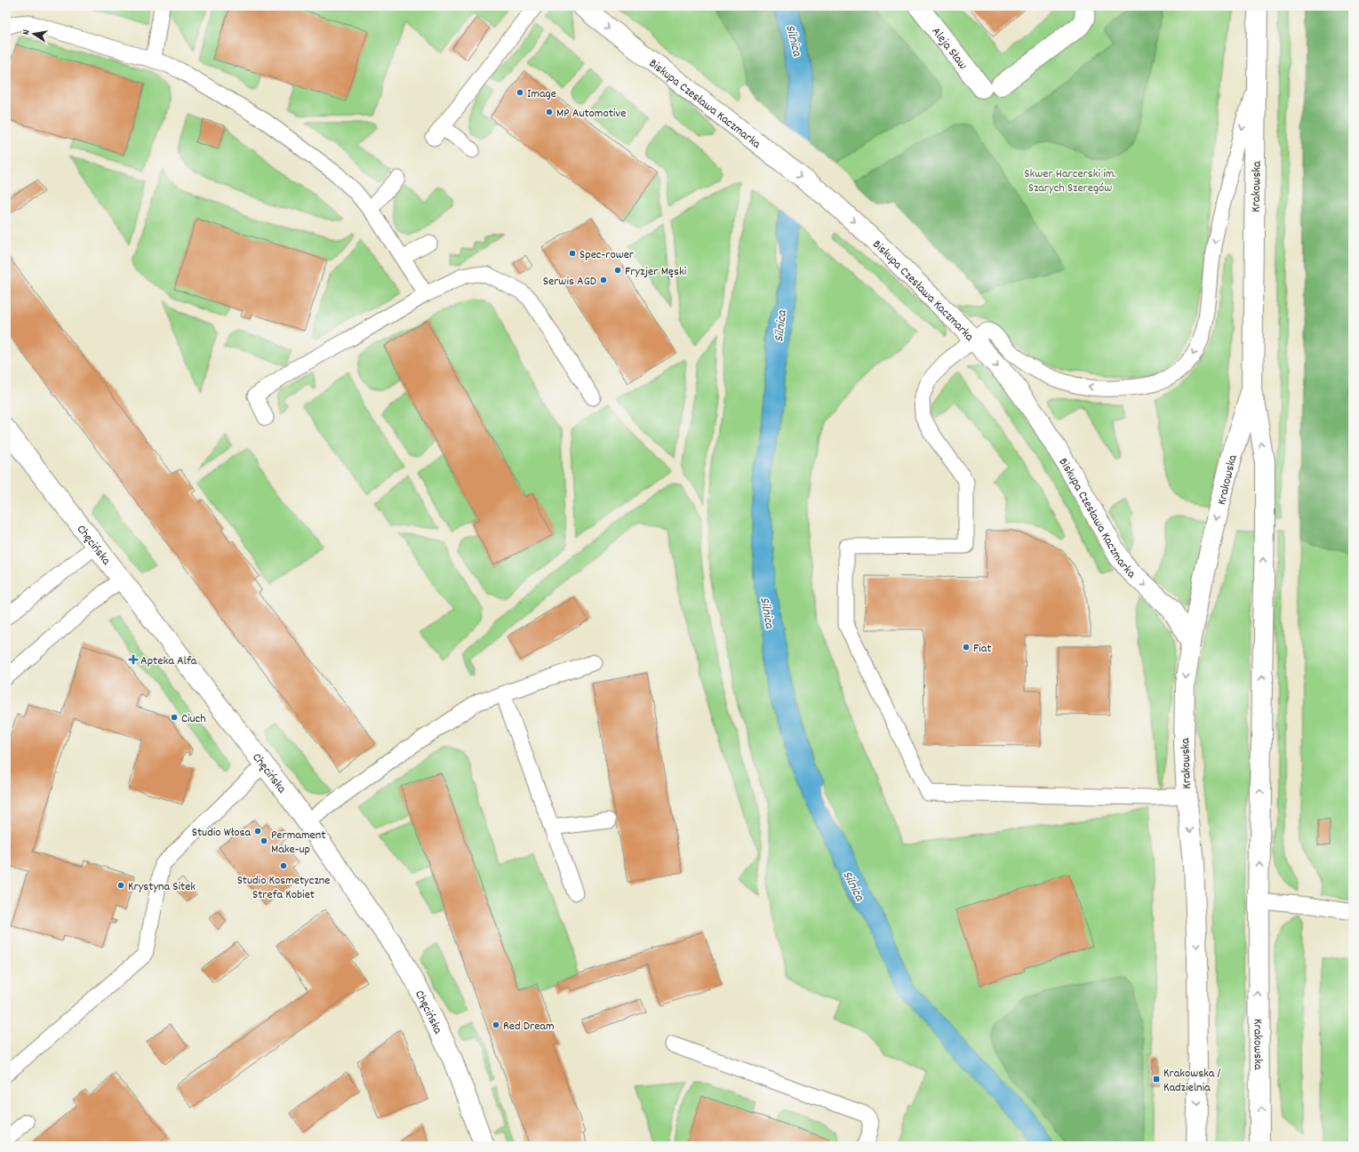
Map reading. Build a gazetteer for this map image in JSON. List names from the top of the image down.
{
  "streets": {
    "street": [
      "Aleja Sław",
      "Biskupa Czesława Kaczmarka",
      "Krakowska",
      "Chęcińska"
    ]
  },
  "crossings": [
    ["Biskupa Czesława Kaczmarka", "Krakowska"]
  ],
  "one_way": ["Biskupa Czesława Kaczmarka"],
  "water": ["Silnica"],
  "parks": ["Skwer Harcerski im. Szarych Szeregów"],
  "places": {
    "other": [
      "Image",
      "MP Automotive",
      "Spec-rower",
      "Fryzjer Męski",
      "Serwis AGD",
      "Fiat",
      "Ciuch",
      "Studio Włosa",
      "Permament Make-up",
      "Studio Kosmetyczne Strefa Kobiet",
      "Krystyna Sitek",
      "Red Dream"
    ],
    "health": ["Apteka Alfa"],
    "transit": ["Krakowska / Kadzielnia"]
  },
  "north": "left"
}
